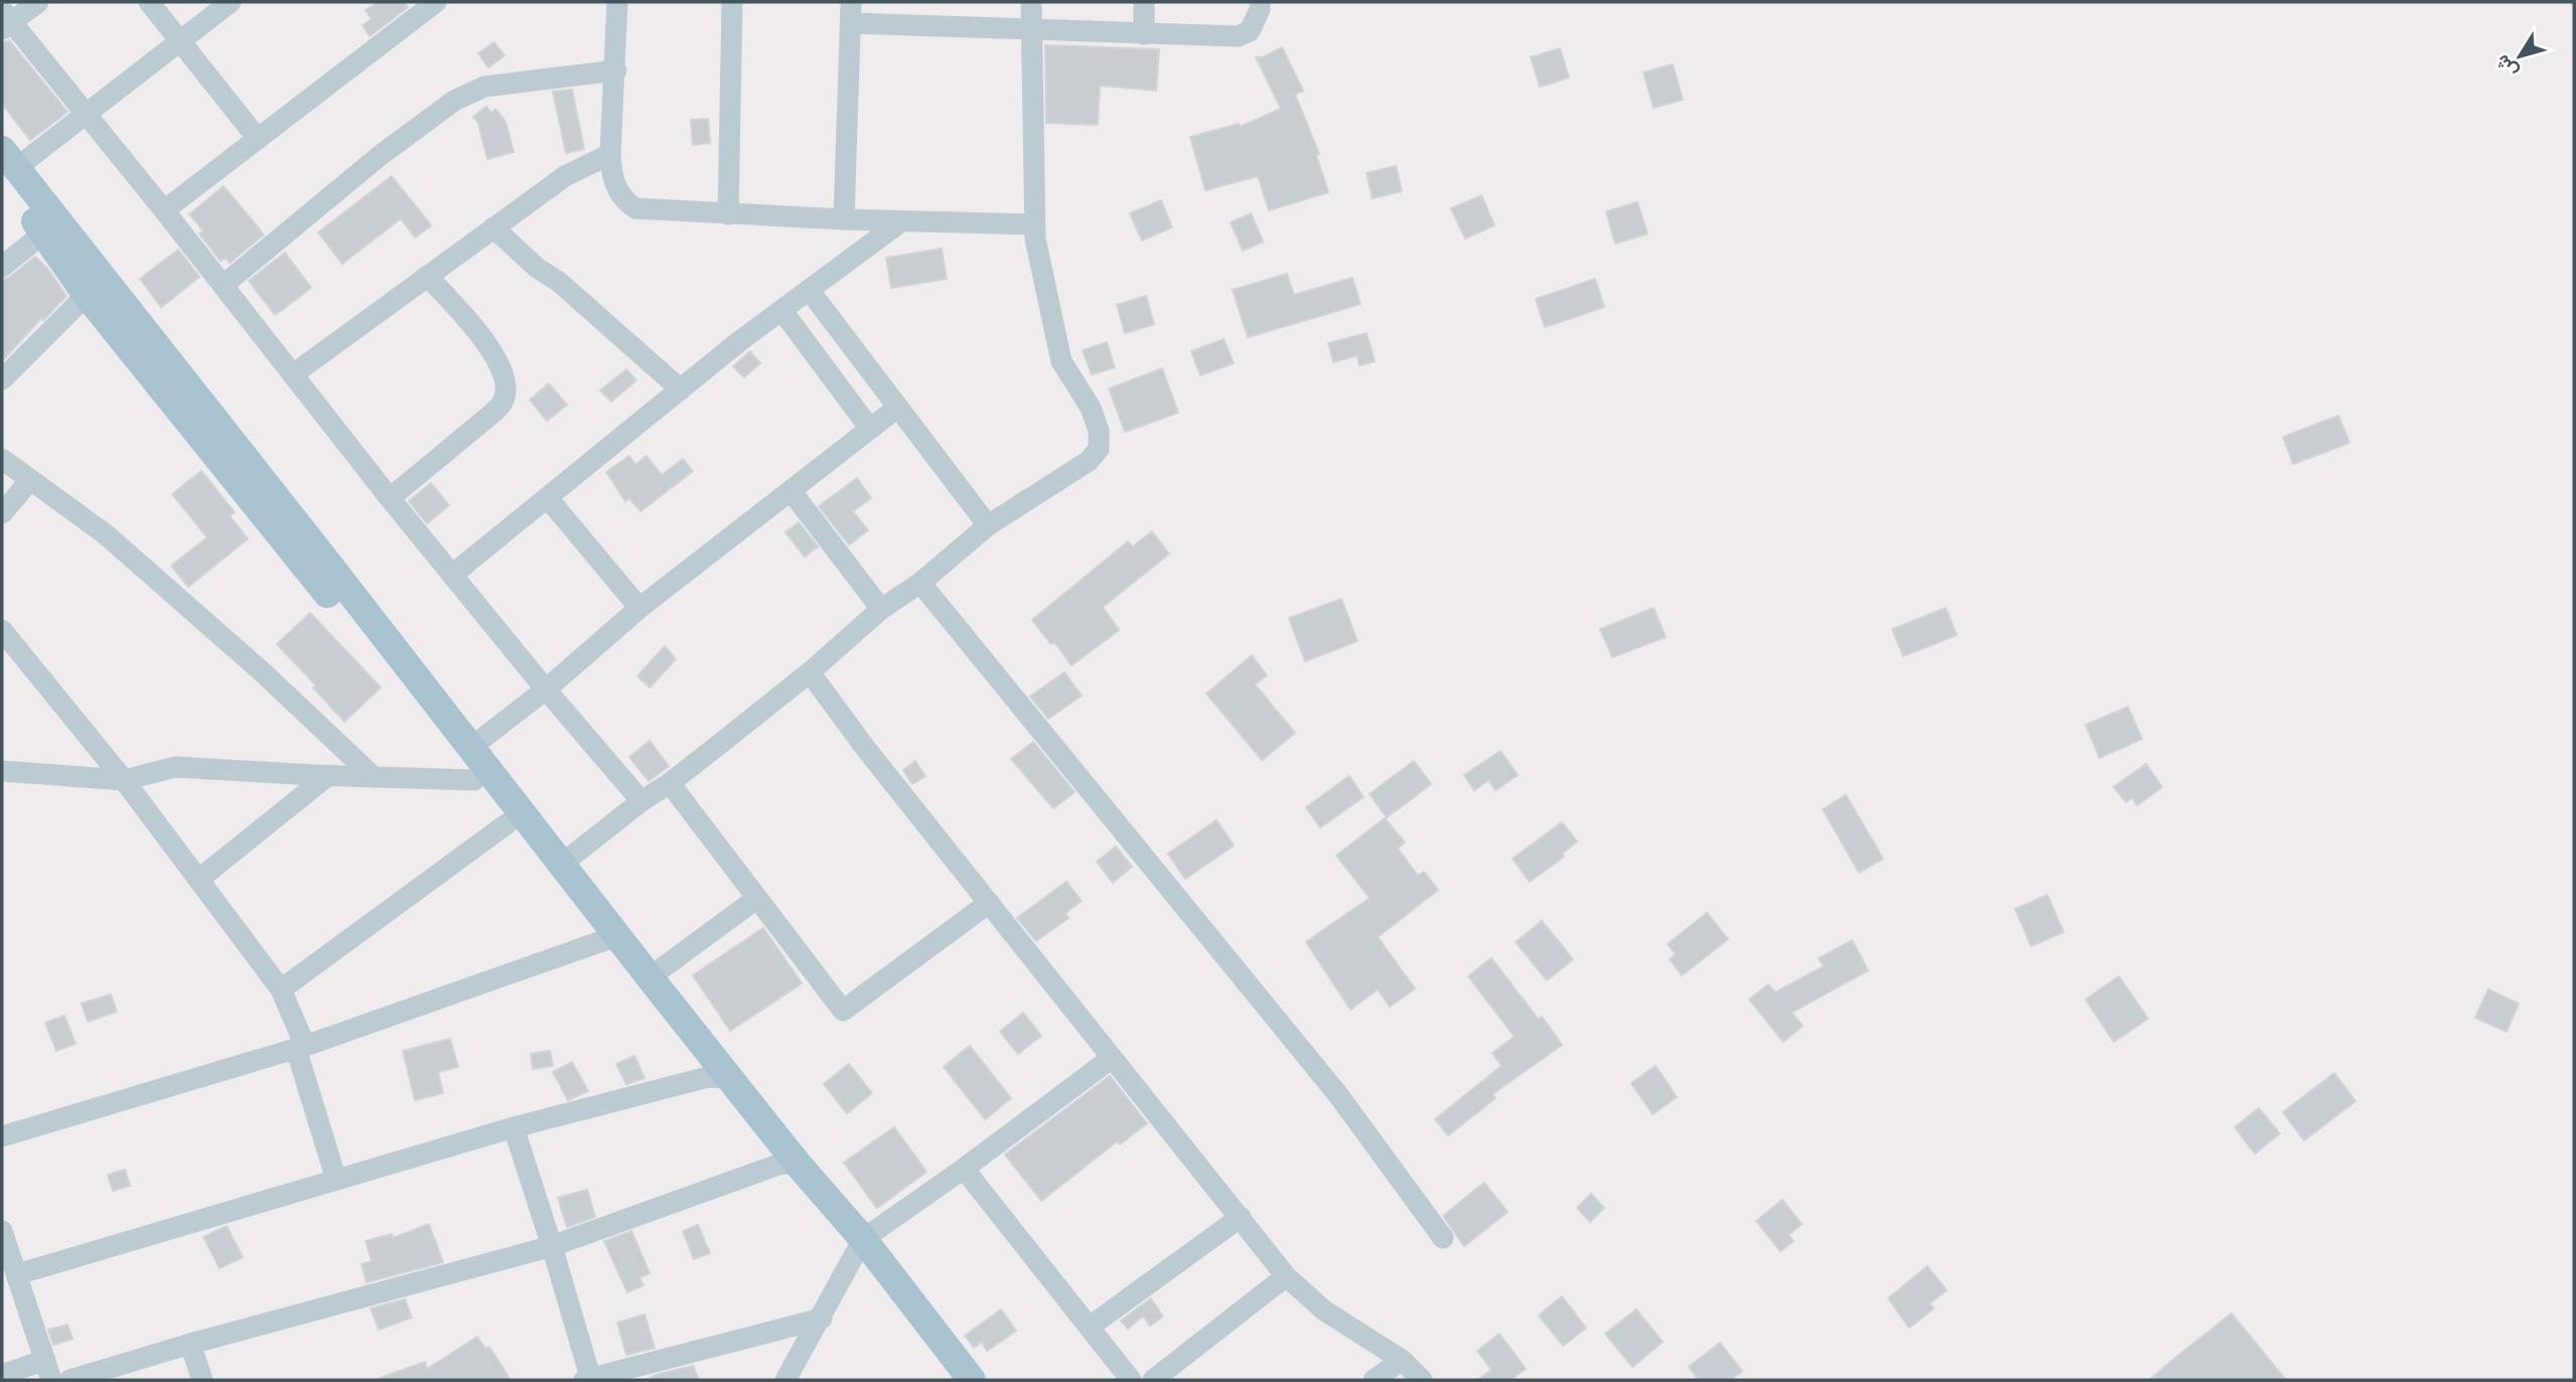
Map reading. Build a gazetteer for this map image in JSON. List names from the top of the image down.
{
  "north": "bottom left"
}
